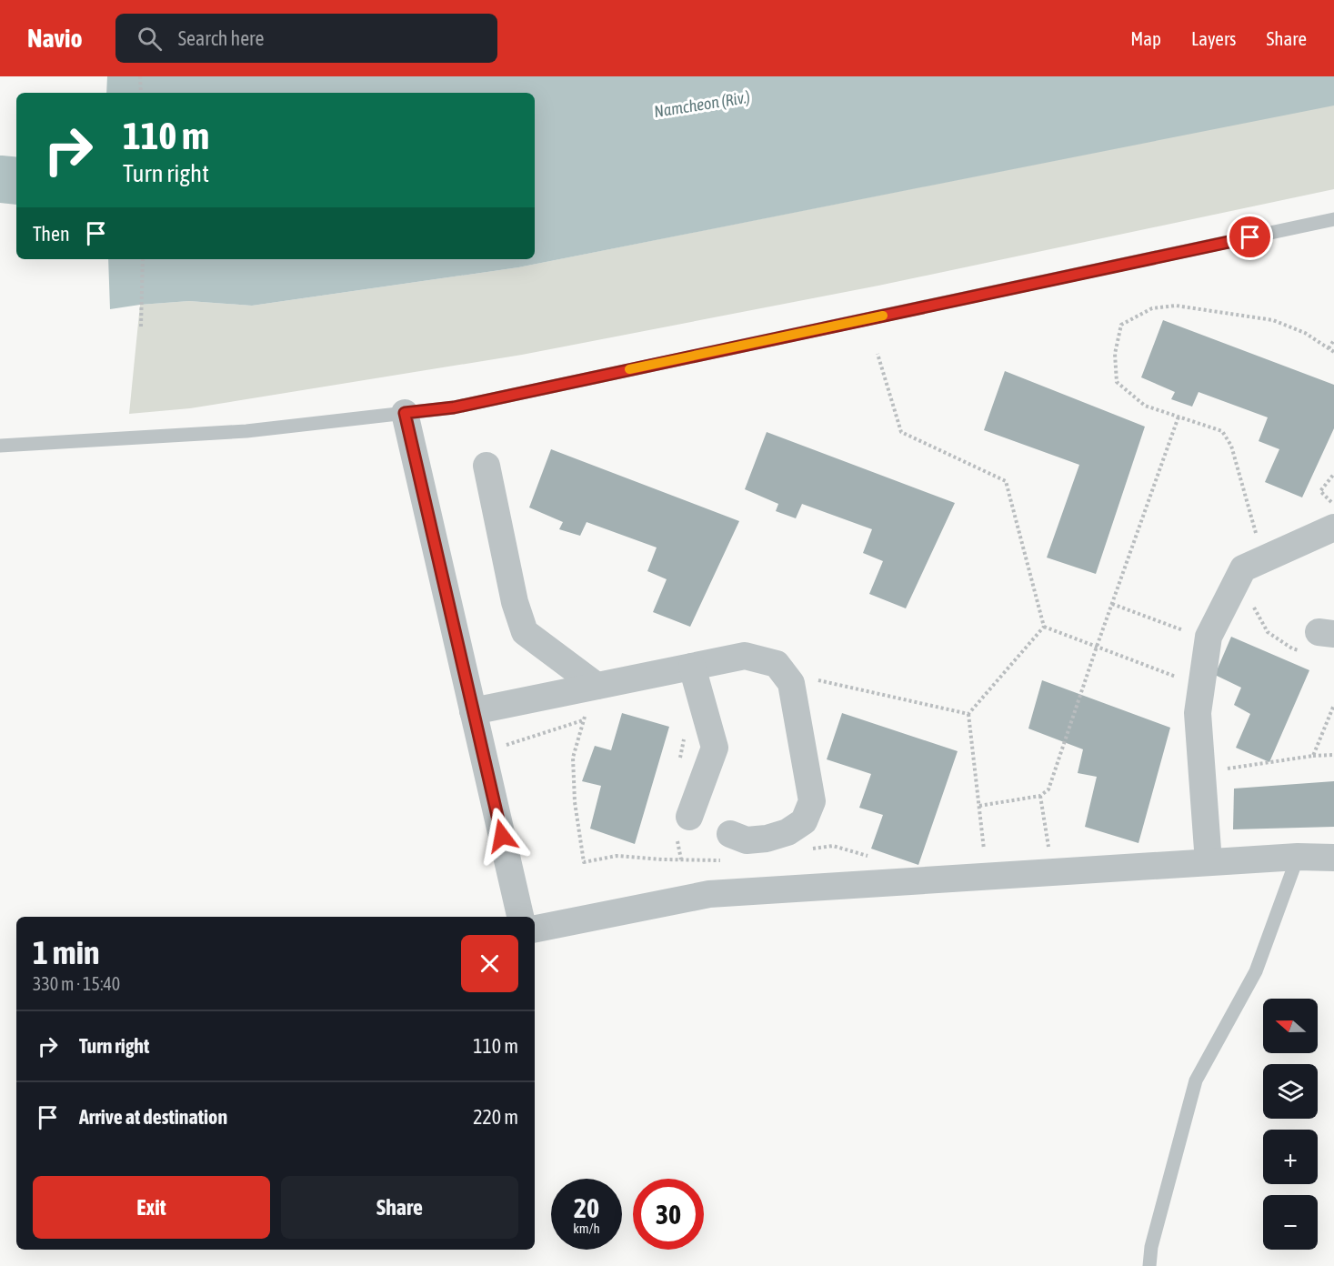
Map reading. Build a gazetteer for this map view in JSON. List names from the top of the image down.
{
  "water": ["Namcheon (Riv.)"],
  "north": "left",
  "page": {
    "header": "Navio",
    "search": "Search here",
    "nav": ["Map", "Layers", "Share"],
    "turn": ["110 m", "Turn right"],
    "then": "Then",
    "heading": ["1 min", "330 m · 15:40"],
    "map_buttons": ["+", "−"],
    "list": [
      {
        "name": "Turn right",
        "value": "110 m"
      },
      {
        "name": "Arrive at destination",
        "value": "220 m"
      }
    ],
    "buttons": ["Exit", "Share"],
    "speed": "20 km/h",
    "limit": "30"
  }
}
